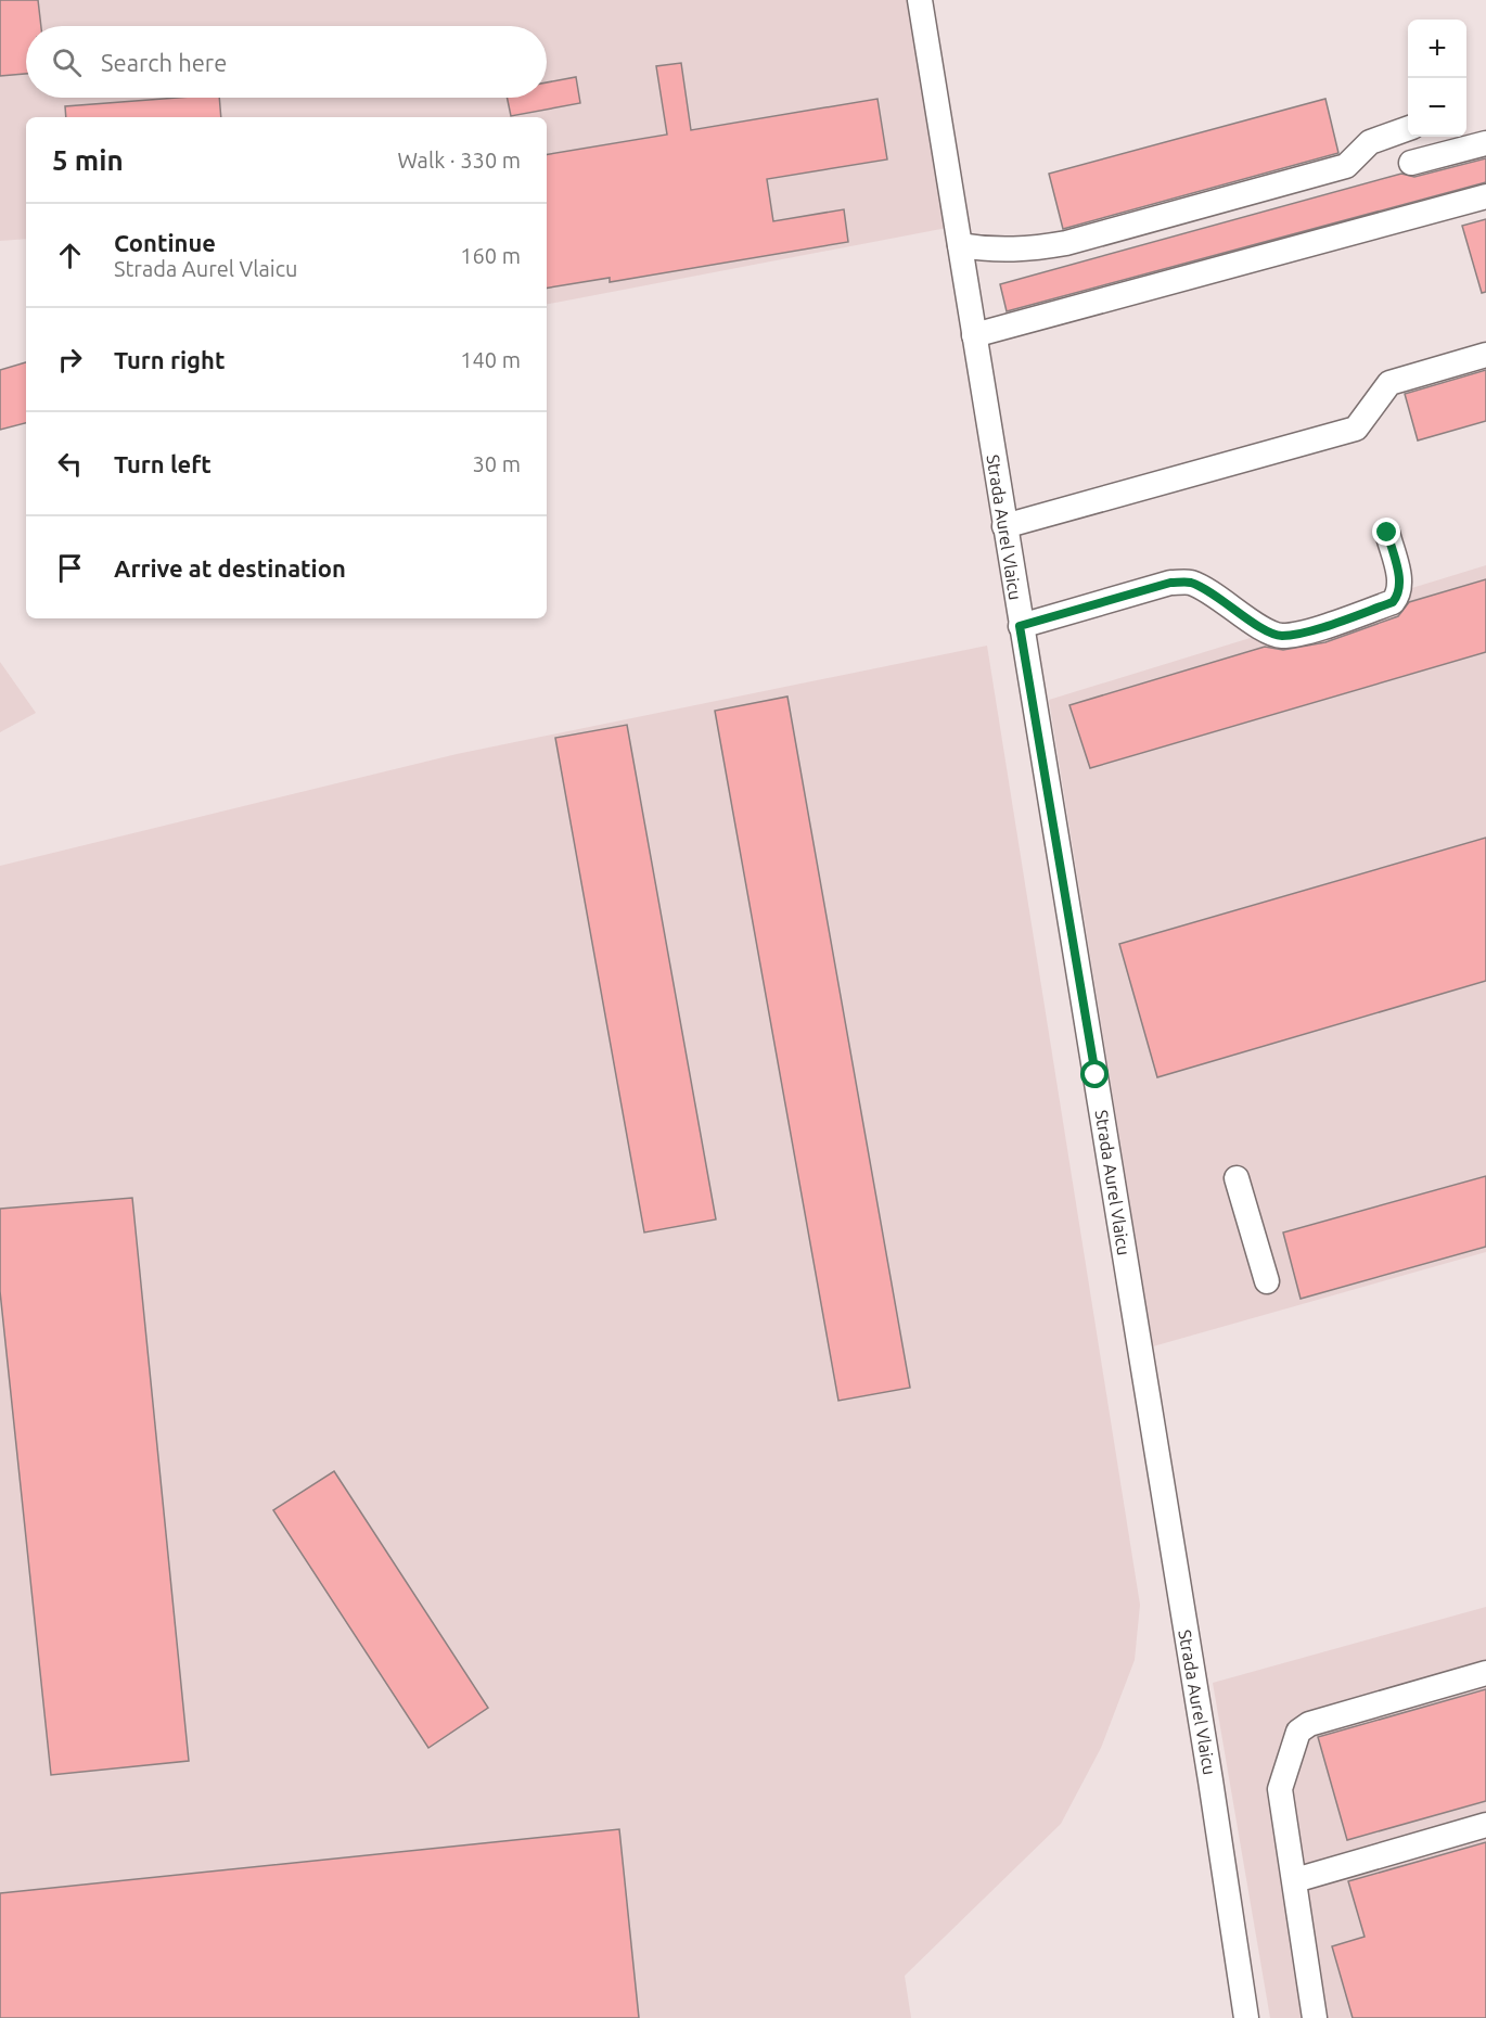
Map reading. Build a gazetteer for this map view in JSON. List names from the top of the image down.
{
  "streets": {
    "street": ["Strada Aurel Vlaicu"]
  },
  "page": {
    "map_buttons": ["+", "−"],
    "search": "Search here",
    "heading": ["5 min", "Walk · 330 m"],
    "list": [
      ["Continue", "Strada Aurel Vlaicu", "160 m"],
      ["Turn right", "140 m"],
      ["Turn left", "30 m"],
      "Arrive at destination"
    ]
  }
}
